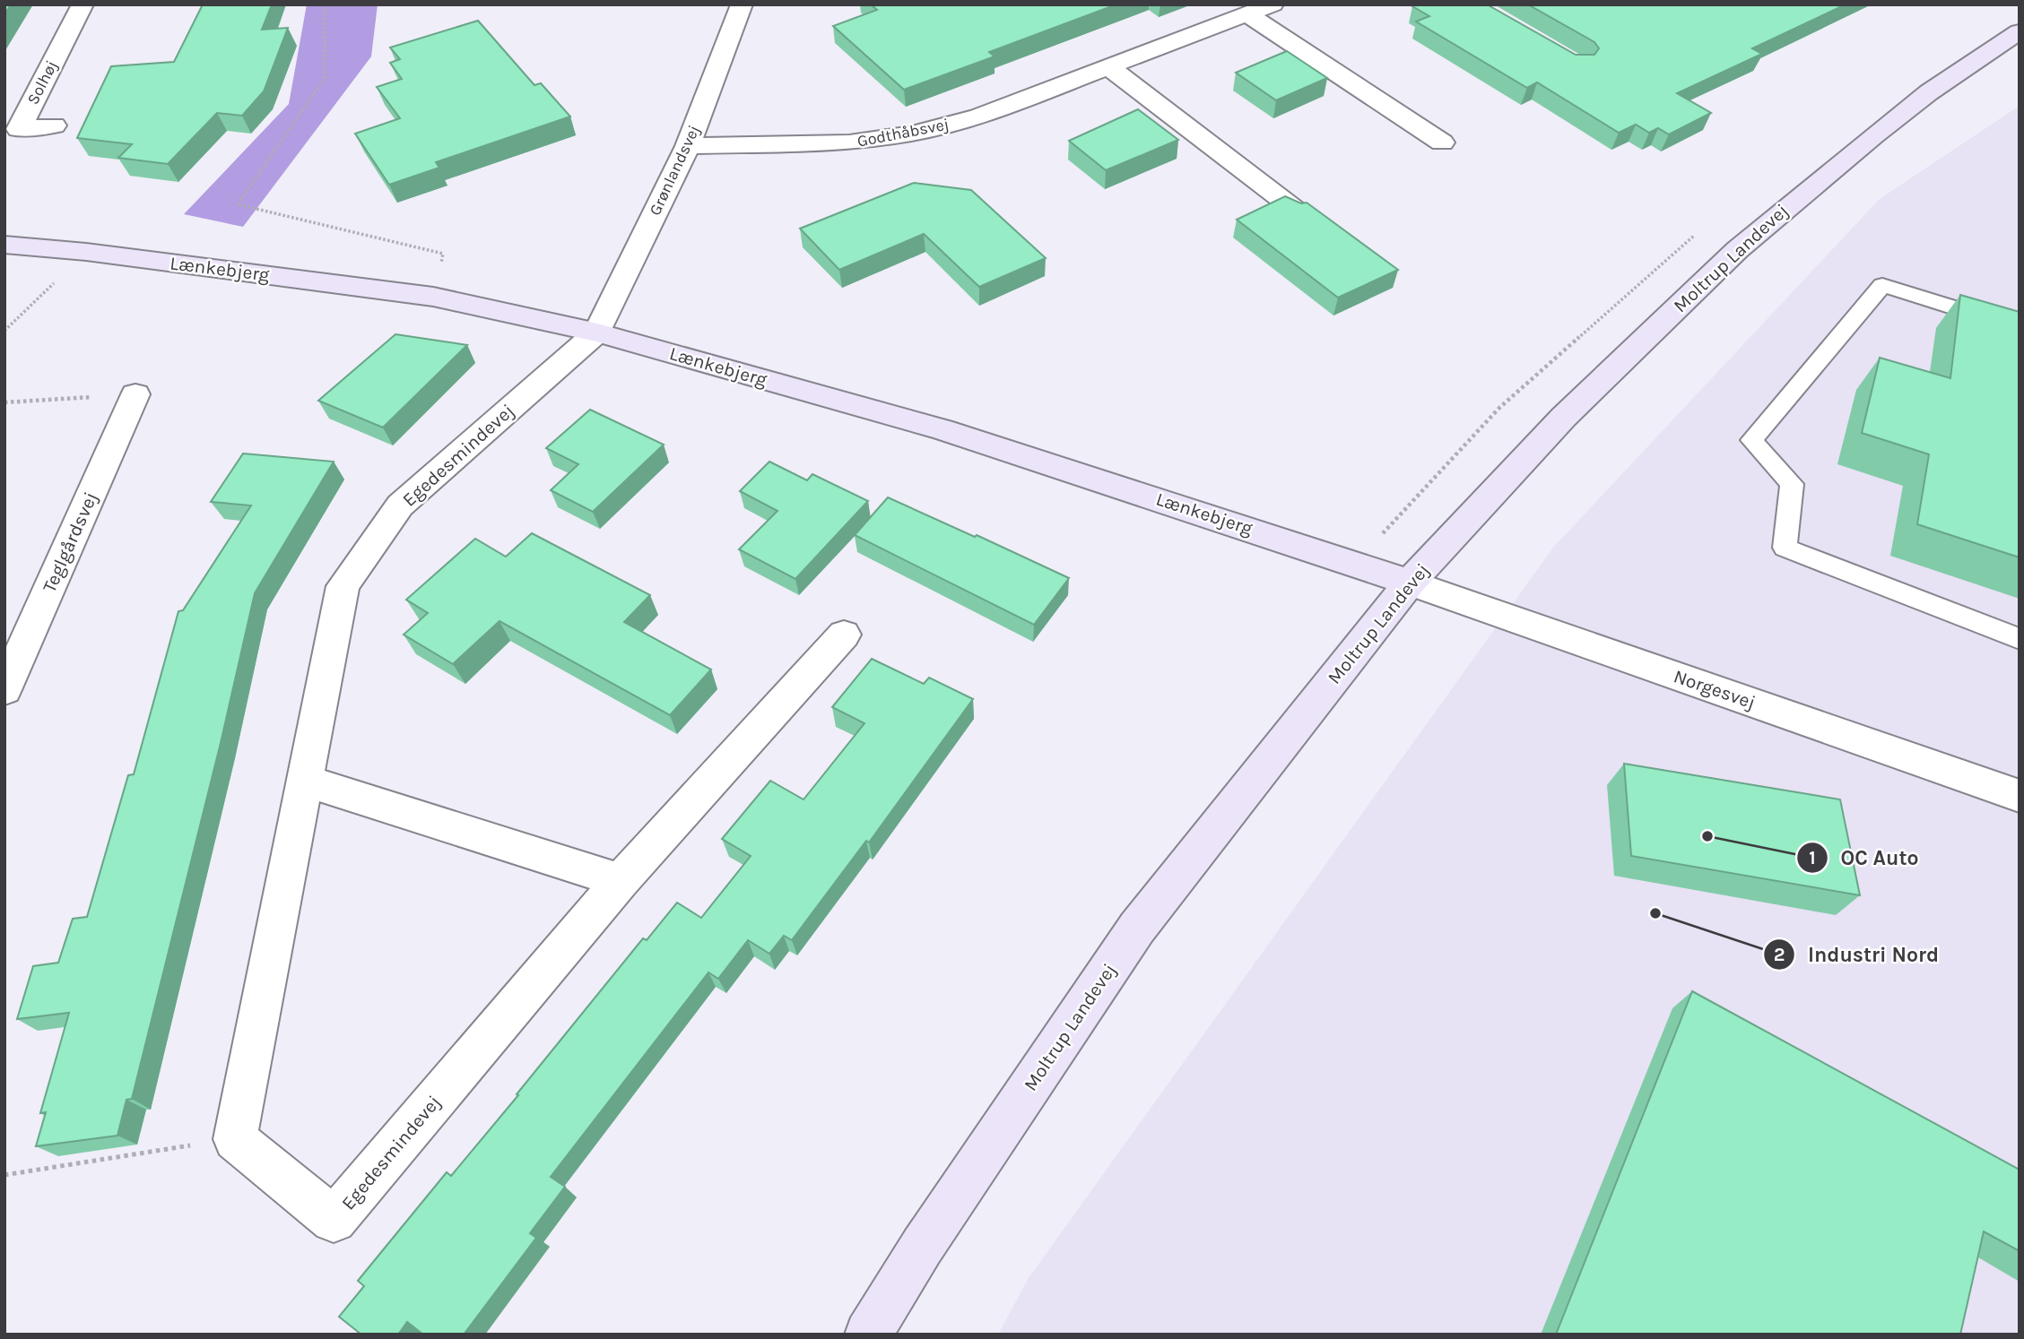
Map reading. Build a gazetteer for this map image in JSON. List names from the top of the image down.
{
  "streets": {
    "street": [
      "Solhøj",
      "Godthåbsvej",
      "Grønlandsvej",
      "Moltrup Landevej",
      "Lænkebjerg",
      "Egedesmindevej",
      "Teglgårdsvej",
      "Norgesvej"
    ]
  },
  "crossings": [
    ["Godthåbsvej", "Grønlandsvej"],
    ["Grønlandsvej", "Lænkebjerg"],
    ["Grønlandsvej", "Egedesmindevej"],
    ["Moltrup Landevej", "Lænkebjerg"],
    ["Moltrup Landevej", "Norgesvej"],
    ["Lænkebjerg", "Egedesmindevej"],
    ["Lænkebjerg", "Norgesvej"]
  ],
  "places": ["OC Auto", "Industri Nord"]
}
